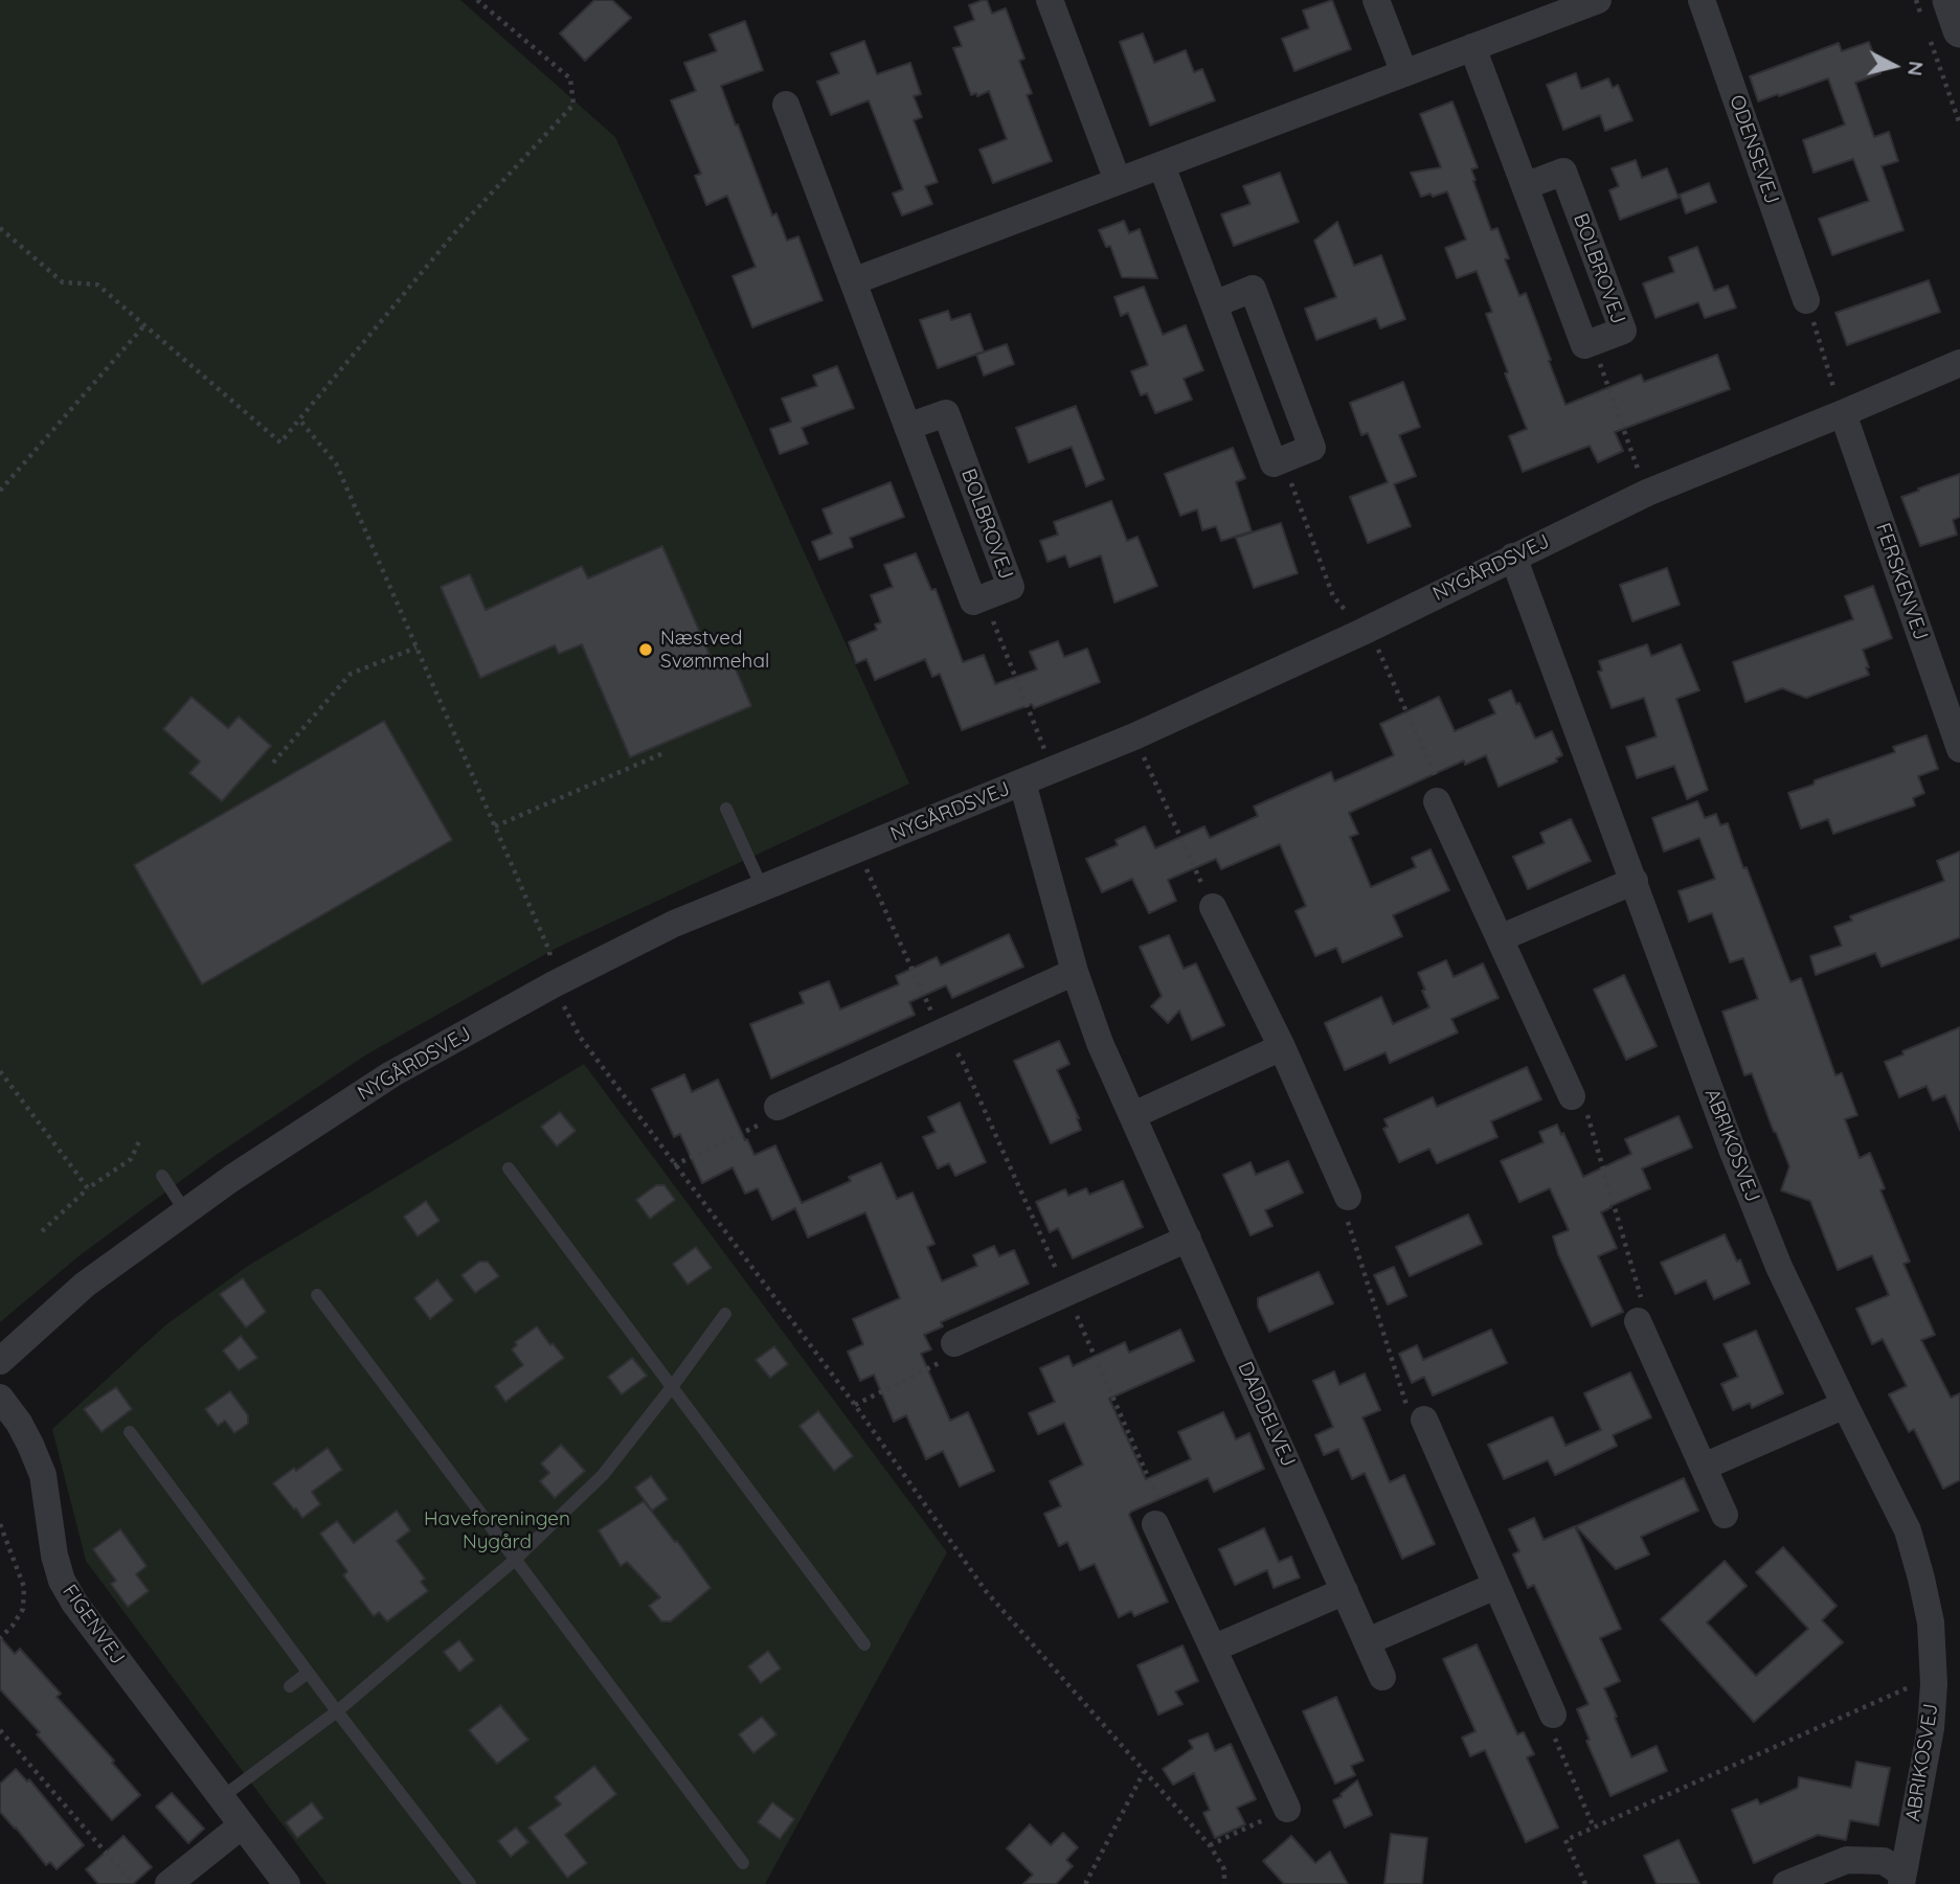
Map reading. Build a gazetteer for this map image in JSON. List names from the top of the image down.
{
  "streets": {
    "street": [
      "ODENSEVEJ",
      "BOLBROVEJ",
      "NYGÅRDSVEJ",
      "FERSKENVEJ",
      "ABRIKOSVEJ",
      "DADDELVEJ",
      "FIGENVEJ"
    ]
  },
  "crossings": [
    ["NYGÅRDSVEJ", "FERSKENVEJ"],
    ["NYGÅRDSVEJ", "ABRIKOSVEJ"],
    ["NYGÅRDSVEJ", "DADDELVEJ"]
  ],
  "parks": ["Haveforeningen Nygård"],
  "places": ["Næstved Svømmehal"],
  "north": "right"
}
